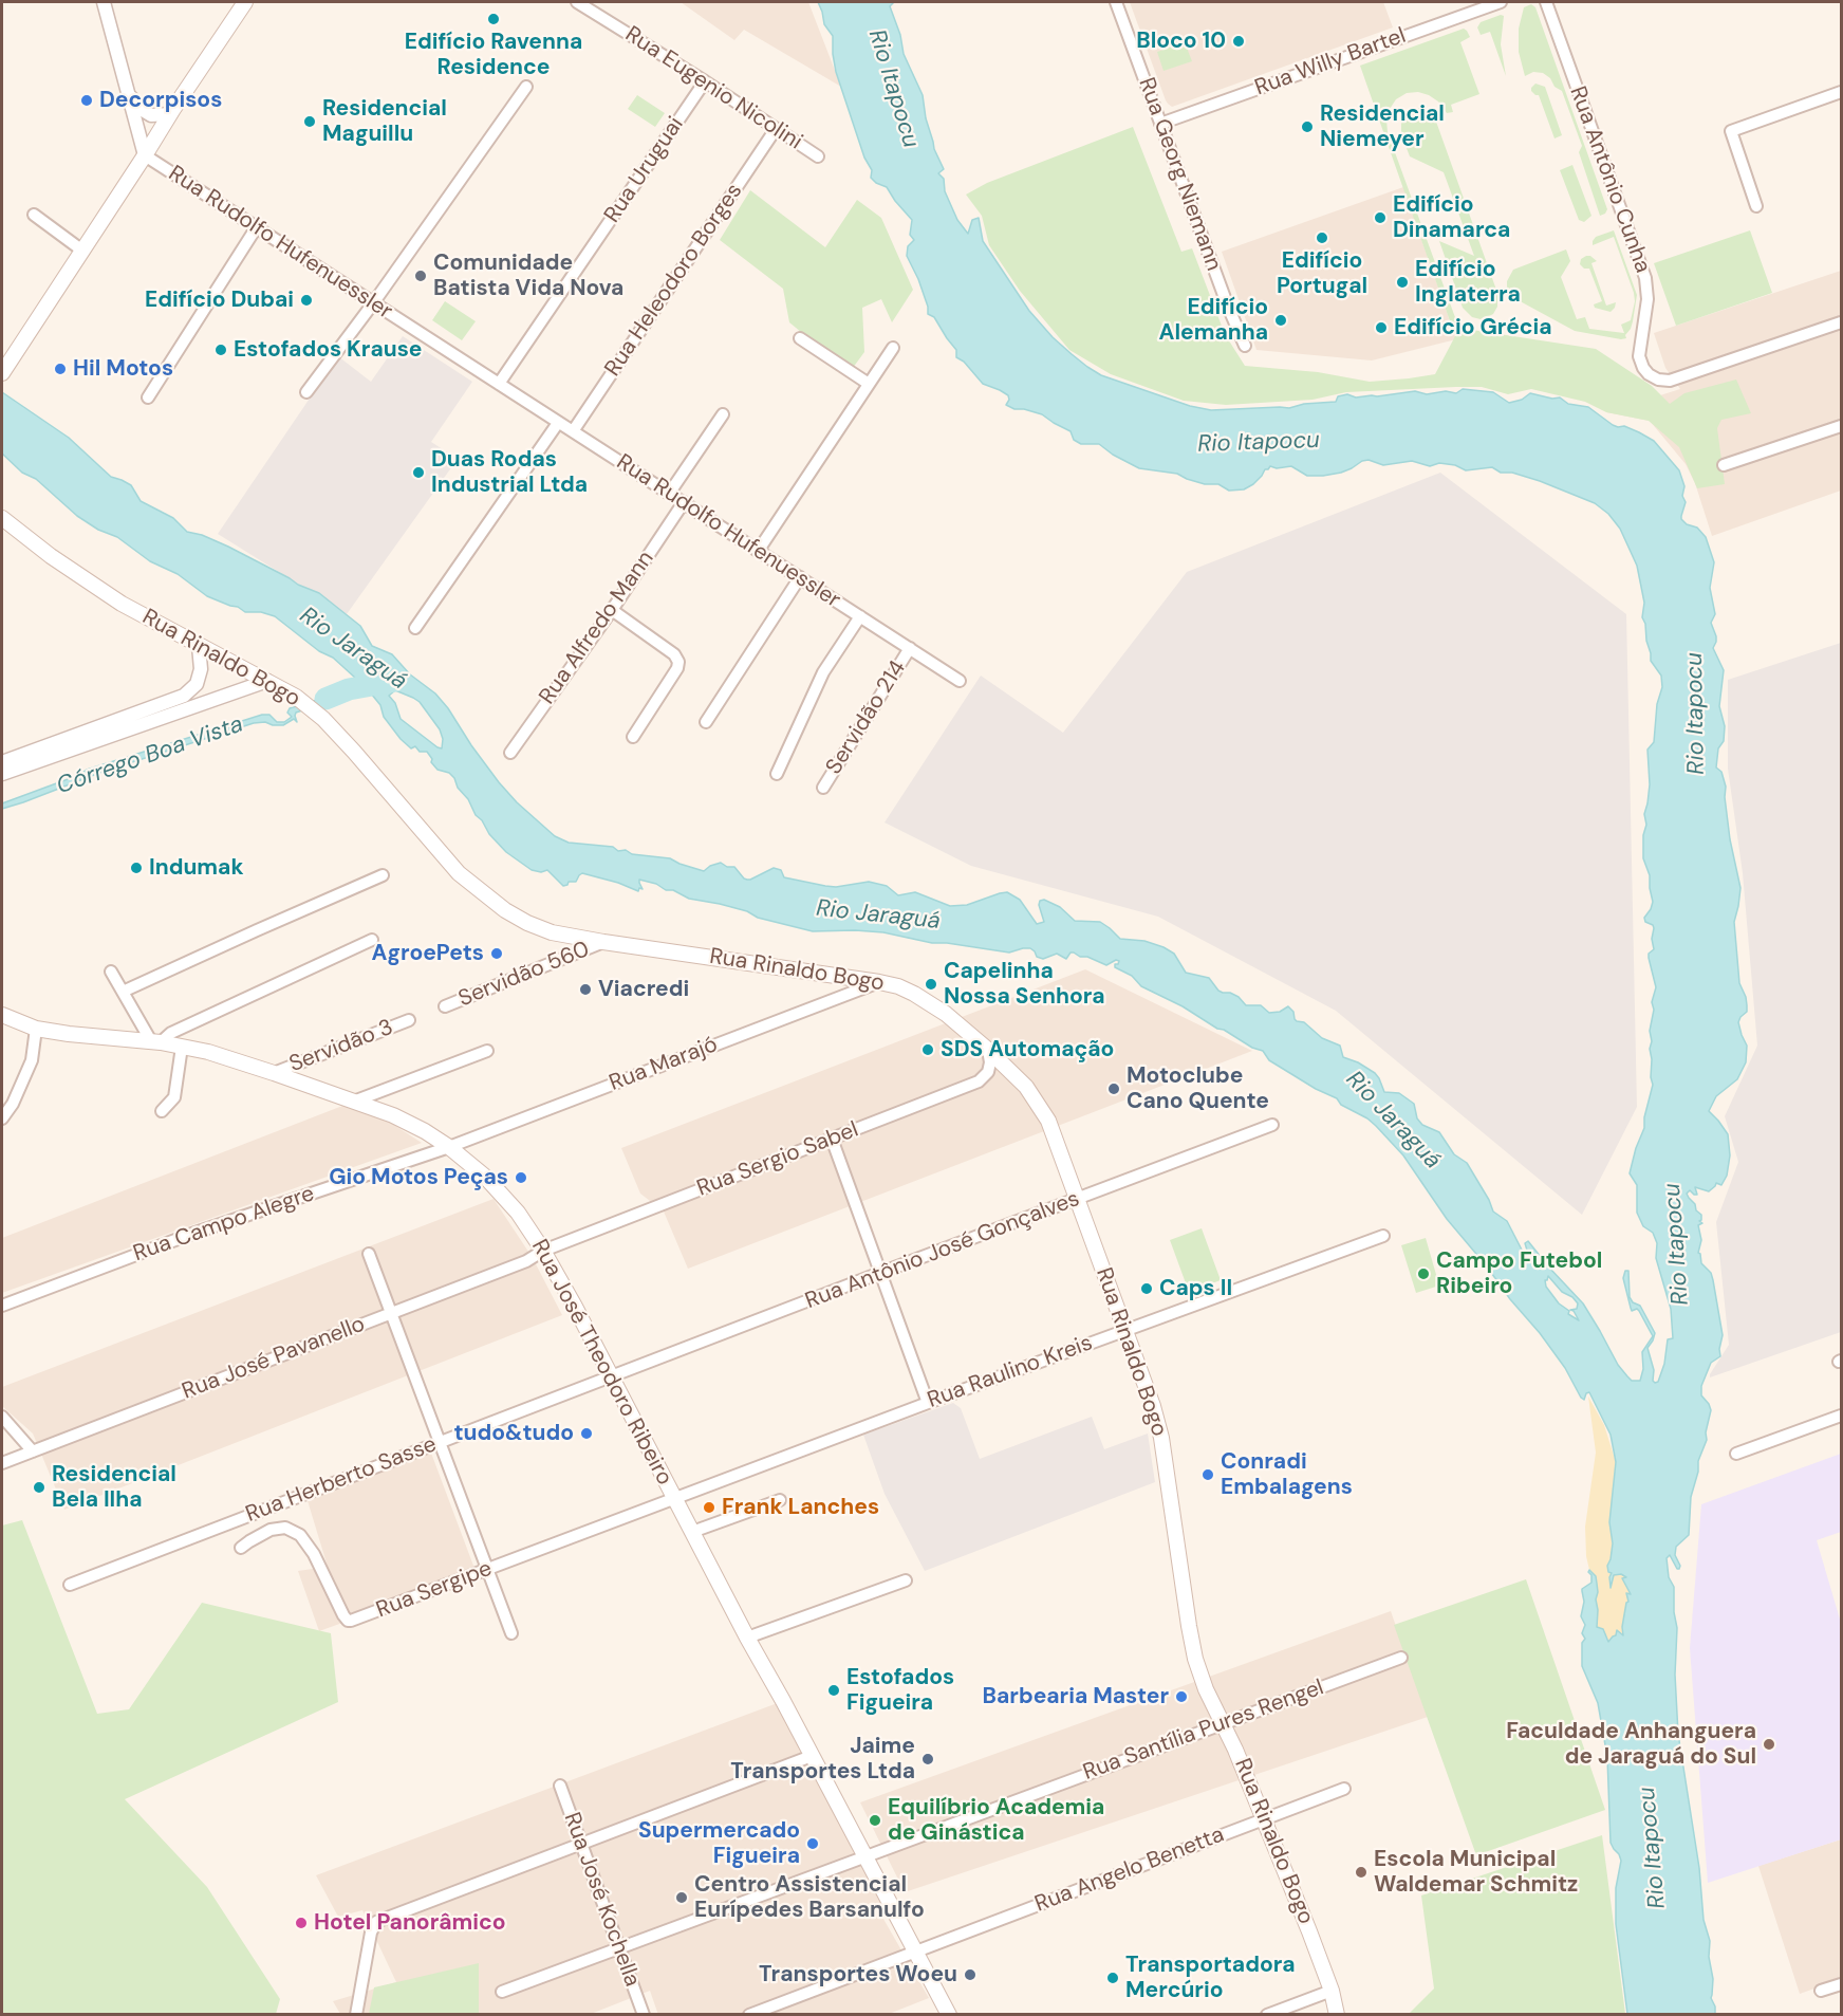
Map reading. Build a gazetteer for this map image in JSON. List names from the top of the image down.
{
  "streets": {
    "main road": ["Rua Rinaldo Bogo", "Rua José Theodoro Ribeiro"],
    "street": [
      "Rua Willy Bartel",
      "Rua Eugenio Nicolini",
      "Rua Uruguai",
      "Rua Georg Niemann",
      "Rua Antônio Cunha",
      "Rua Rudolfo Hufenuessler",
      "Rua Heleodoro Borges",
      "Rua Alfredo Mann",
      "Servidão 214",
      "Servidão 560",
      "Servidão 3",
      "Rua Marajó",
      "Rua Sergio Sabel",
      "Rua Campo Alegre",
      "Rua Antônio José Gonçalves",
      "Rua José Pavanello",
      "Rua Raulino Kreis",
      "Rua Herberto Sasse",
      "Rua Sergipe",
      "Rua Santília Pures Rengel",
      "Rua Angelo Benetta",
      "Rua José Kochella"
    ]
  },
  "crossings": [
    ["Rua Willy Bartel", "Rua Georg Niemann"],
    ["Rua Eugenio Nicolini", "Rua Uruguai"],
    ["Rua Eugenio Nicolini", "Rua Heleodoro Borges"],
    ["Rua Uruguai", "Rua Rudolfo Hufenuessler"],
    ["Rua Rudolfo Hufenuessler", "Rua Heleodoro Borges"],
    ["Rua Rudolfo Hufenuessler", "Rua Alfredo Mann"],
    ["Rua Rudolfo Hufenuessler", "Servidão 214"],
    ["Rua Rinaldo Bogo", "Servidão 560"],
    ["Rua Rinaldo Bogo", "Rua Marajó"],
    ["Rua Rinaldo Bogo", "Rua Sergio Sabel"],
    ["Rua Rinaldo Bogo", "Rua Antônio José Gonçalves"],
    ["Rua Rinaldo Bogo", "Rua Raulino Kreis"],
    ["Rua Rinaldo Bogo", "Rua Santília Pures Rengel"],
    ["Rua Rinaldo Bogo", "Rua Angelo Benetta"],
    ["Servidão 3", "Rua José Theodoro Ribeiro"],
    ["Rua Marajó", "Rua Campo Alegre"],
    ["Rua Marajó", "Rua José Theodoro Ribeiro"],
    ["Rua Sergio Sabel", "Rua José Pavanello"],
    ["Rua Sergio Sabel", "Rua José Theodoro Ribeiro"],
    ["Rua Campo Alegre", "Rua José Theodoro Ribeiro"],
    ["Rua Antônio José Gonçalves", "Rua José Theodoro Ribeiro"],
    ["Rua Antônio José Gonçalves", "Rua Herberto Sasse"],
    ["Rua José Pavanello", "Rua José Theodoro Ribeiro"],
    ["Rua José Theodoro Ribeiro", "Rua Raulino Kreis"],
    ["Rua José Theodoro Ribeiro", "Rua Herberto Sasse"],
    ["Rua José Theodoro Ribeiro", "Rua Sergipe"],
    ["Rua José Theodoro Ribeiro", "Rua Santília Pures Rengel"],
    ["Rua José Theodoro Ribeiro", "Rua Angelo Benetta"],
    ["Rua Raulino Kreis", "Rua Sergipe"],
    ["Rua Santília Pures Rengel", "Rua José Kochella"]
  ],
  "water": ["Rio Itapocu", "Rio Jaraguá", "Córrego Boa Vista"],
  "places": [
    "Edifício Ravenna Residence",
    "Bloco 10",
    "Decorpisos",
    "Residencial Maguillu",
    "Residencial Niemeyer",
    "Edifício Dinamarca",
    "Edifício Portugal",
    "Comunidade Batista Vida Nova",
    "Edifício Inglaterra",
    "Edifício Dubai",
    "Edifício Alemanha",
    "Edifício Grécia",
    "Estofados Krause",
    "Hil Motos",
    "Duas Rodas Industrial Ltda",
    "Indumak",
    "AgroePets",
    "Capelinha Nossa Senhora",
    "Viacredi",
    "SDS Automação",
    "Motoclube Cano Quente",
    "Gio Motos Peças",
    "Campo Futebol Ribeiro",
    "Caps II",
    "tudo&tudo",
    "Conradi Embalagens",
    "Residencial Bela Ilha",
    "Frank Lanches",
    "Estofados Figueira",
    "Barbearia Master",
    "Faculdade Anhanguera de Jaraguá do Sul",
    "Jaime Transportes Ltda",
    "Equilíbrio Academia de Ginástica",
    "Supermercado Figueira",
    "Escola Municipal Waldemar Schmitz",
    "Centro Assistencial Eurípedes Barsanulfo",
    "Hotel Panorâmico",
    "Transportes Woeu",
    "Transportadora Mercúrio"
  ]
}
